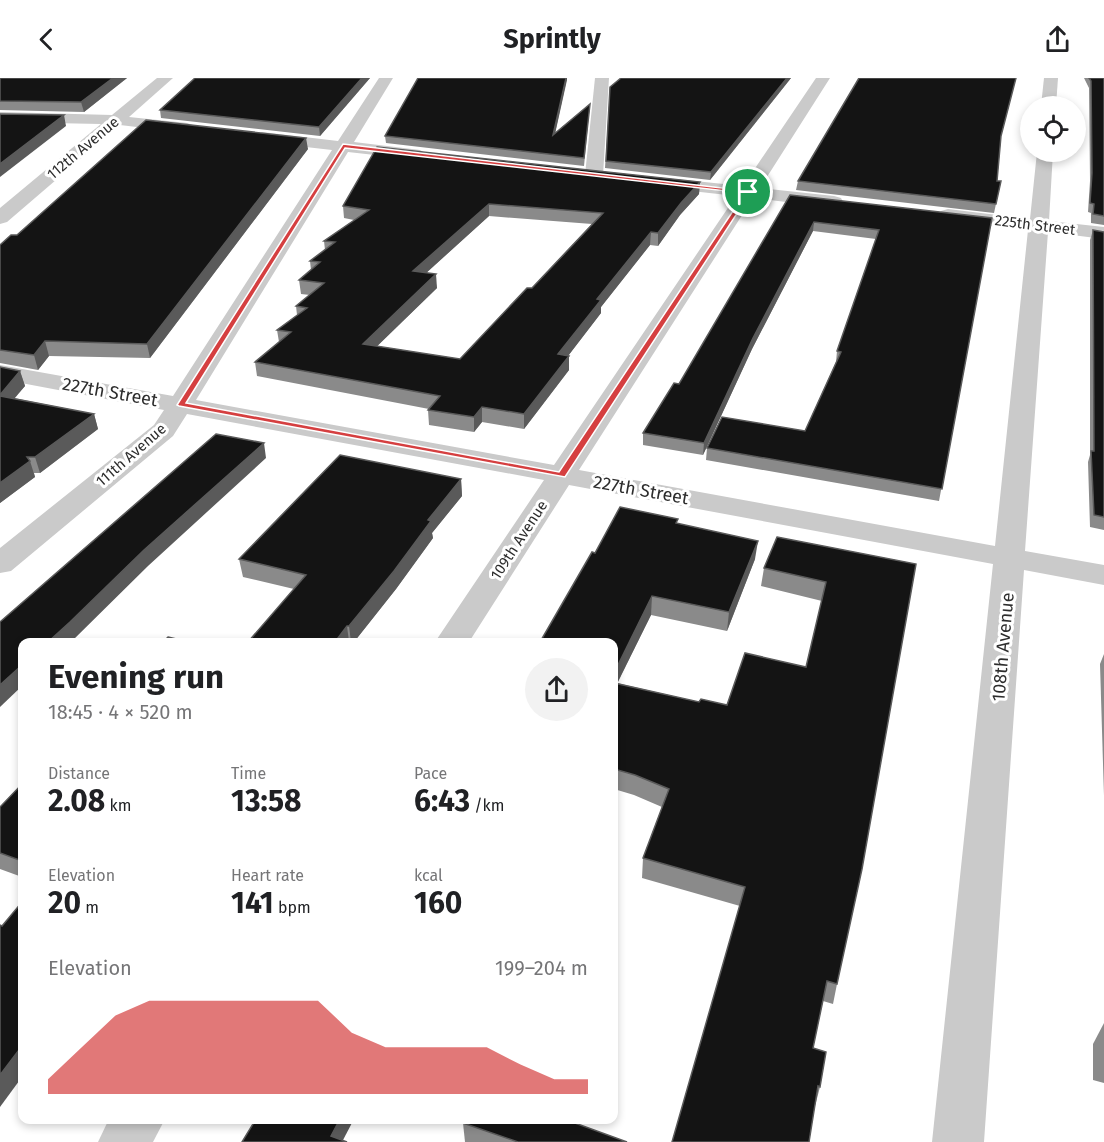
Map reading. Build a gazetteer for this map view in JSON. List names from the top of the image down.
{
  "streets": {
    "street": [
      "112th Avenue",
      "225th Street",
      "227th Street",
      "111th Avenue",
      "109th Avenue",
      "108th Avenue"
    ]
  },
  "crossings": [
    ["225th Street", "108th Avenue"],
    ["227th Street", "111th Avenue"],
    ["227th Street", "109th Avenue"],
    ["227th Street", "108th Avenue"]
  ],
  "page": {
    "header": "Sprintly",
    "heading": ["Evening run", "18:45 · 4 × 520 m"],
    "stats": [
      ["Distance", "2.08 km"],
      ["Time", "13:58"],
      ["Pace", "6:43 /km"],
      ["Elevation", "20 m"],
      ["Heart rate", "141 bpm"],
      ["kcal", "160"]
    ],
    "chart": ["Elevation", "199–204 m"]
  }
}
